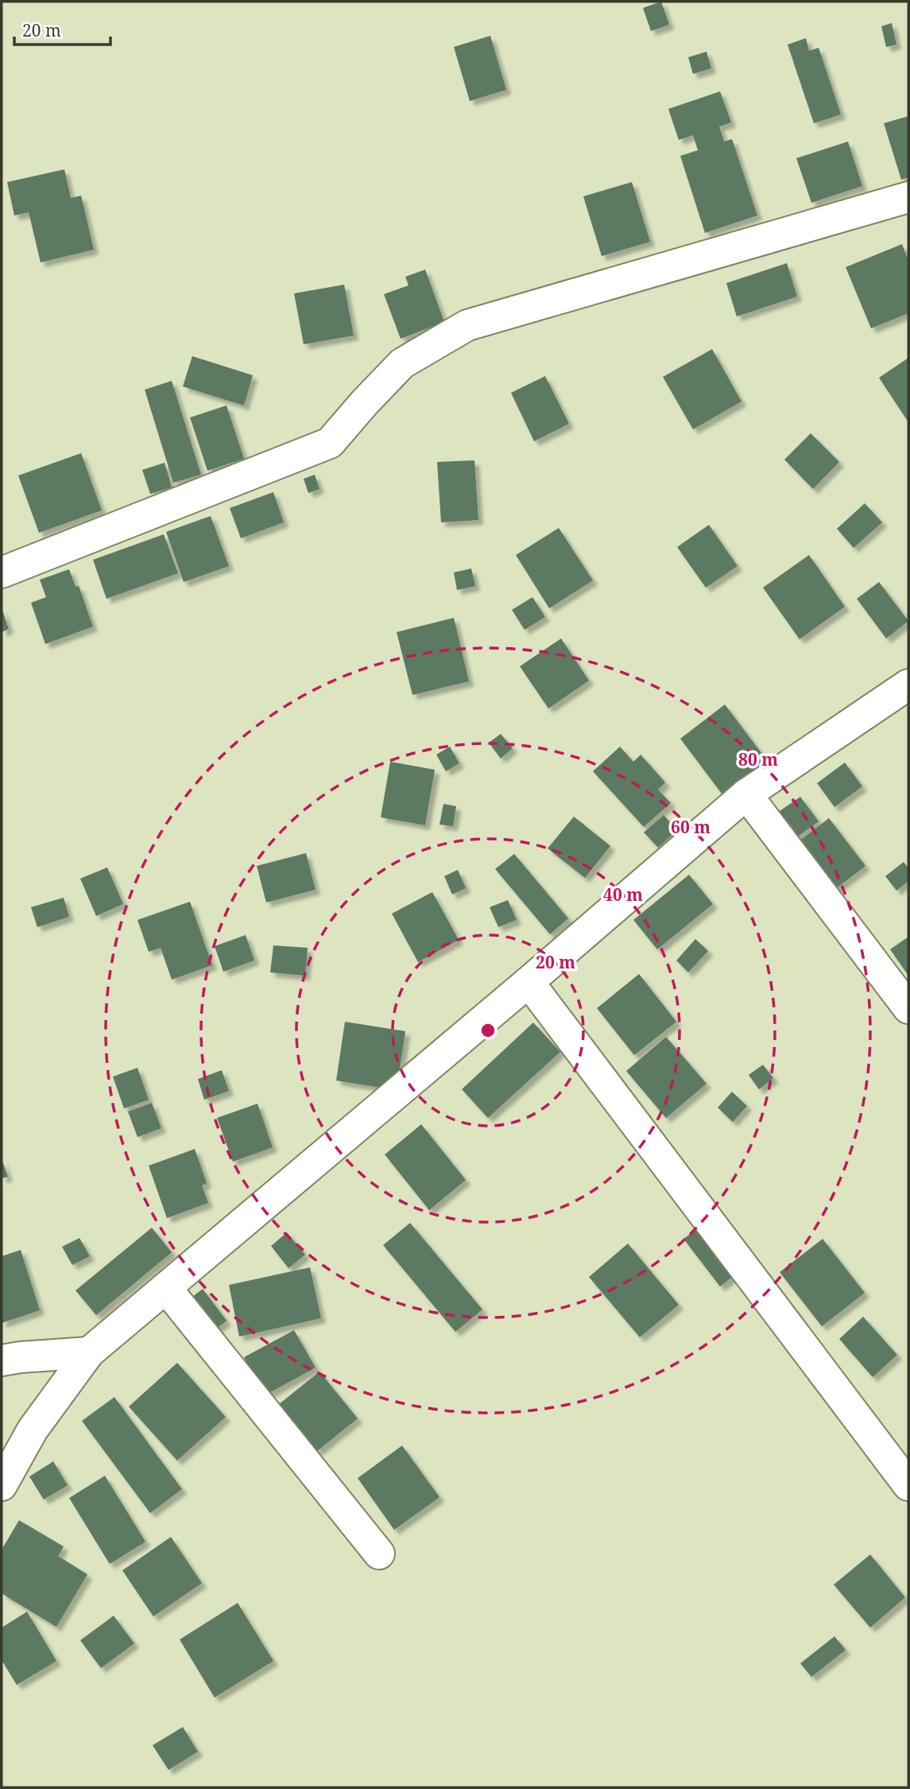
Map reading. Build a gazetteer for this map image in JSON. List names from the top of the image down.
{
  "scale_bar": "20 m",
  "rings": [
    "80 m",
    "60 m",
    "40 m",
    "20 m"
  ]
}
